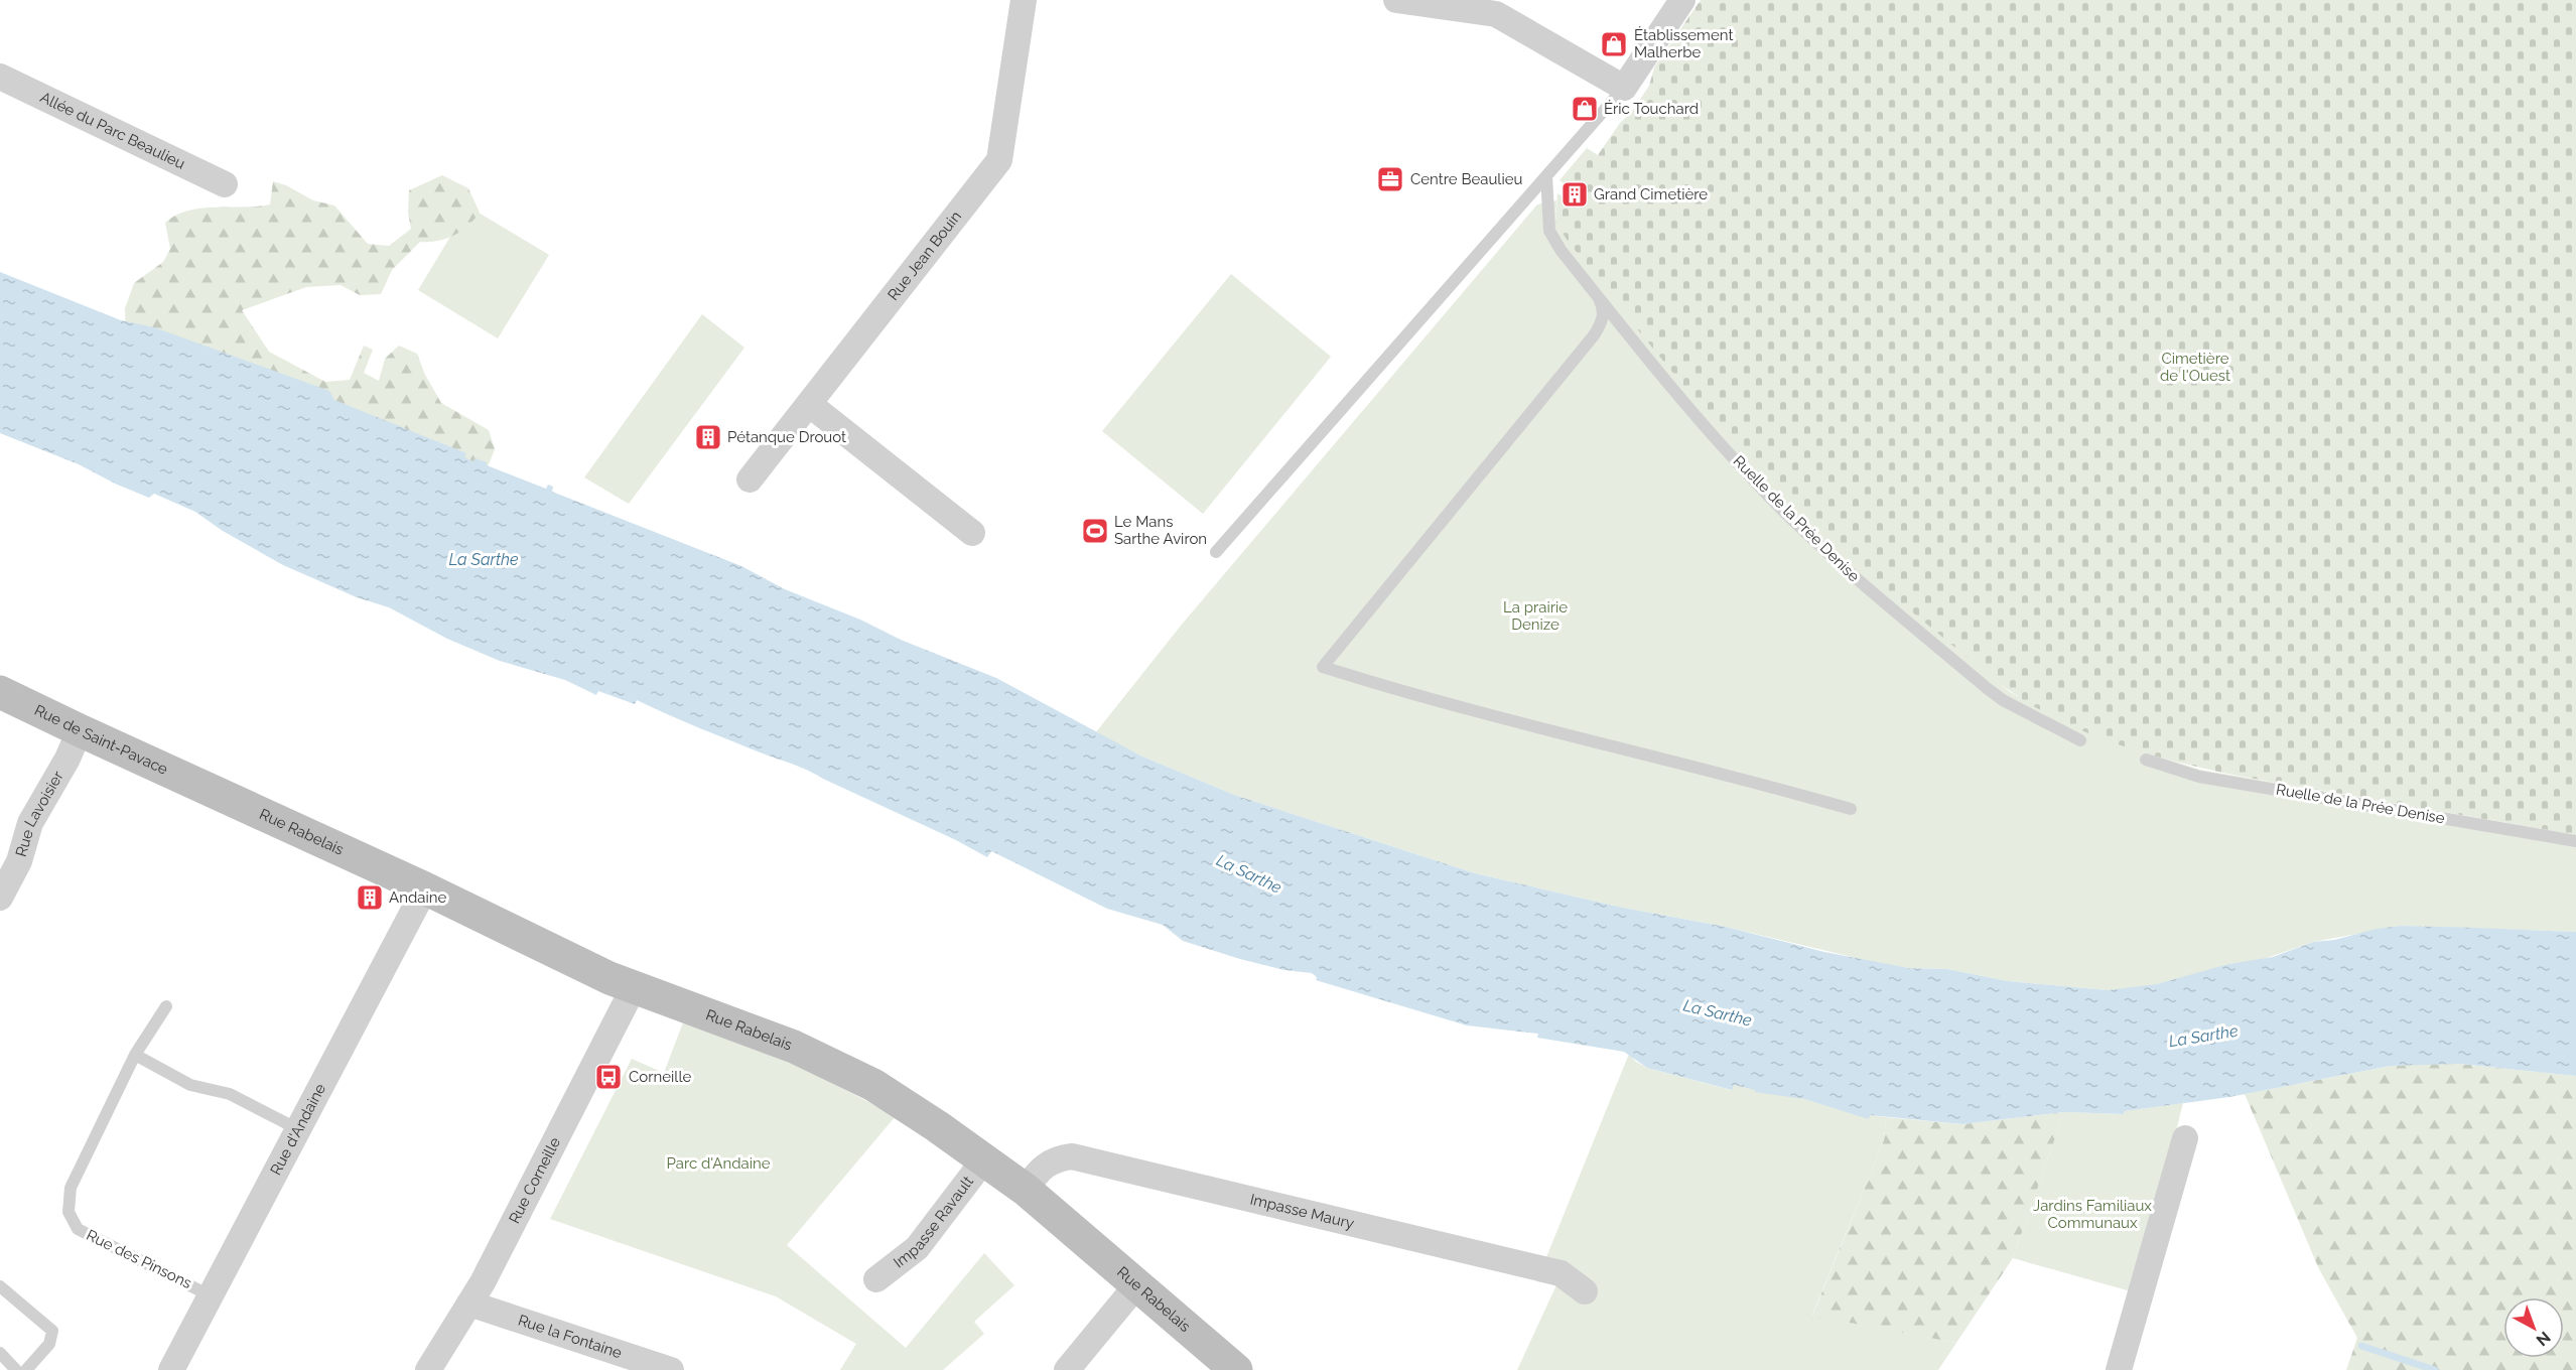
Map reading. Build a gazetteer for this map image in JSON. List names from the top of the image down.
{
  "streets": {
    "street": [
      "Allée du Parc Beaulieu",
      "Rue Jean Bouin",
      "Rue de Saint-Pavace",
      "Rue Lavoisier",
      "Rue Rabelais",
      "Rue d'Andaine",
      "Rue Corneille",
      "Impasse Maury",
      "Impasse Ravault",
      "Rue la Fontaine"
    ],
    "lane": ["Ruelle de la Prée Denise", "Rue des Pinsons"]
  },
  "crossings": [
    ["Rue de Saint-Pavace", "Rue Lavoisier"],
    ["Rue de Saint-Pavace", "Rue Rabelais"],
    ["Rue Rabelais", "Rue d'Andaine"],
    ["Rue Rabelais", "Rue Corneille"],
    ["Rue Rabelais", "Impasse Maury"],
    ["Rue Rabelais", "Impasse Ravault"],
    ["Rue d'Andaine", "Rue des Pinsons"],
    ["Rue Corneille", "Rue la Fontaine"]
  ],
  "water": ["La Sarthe"],
  "parks": [
    "Cimetière de l'Ouest",
    "La prairie Denize",
    "Parc d'Andaine",
    "Jardins Familiaux Communaux"
  ],
  "places": {
    "shop": ["Établissement Malherbe", "Éric Touchard"],
    "office": ["Centre Beaulieu"],
    "building": ["Grand Cimetière", "Pétanque Drouot", "Andaine"],
    "sports": ["Le Mans Sarthe Aviron"],
    "bus stop": ["Corneille"]
  },
  "north": "bottom right"
}
